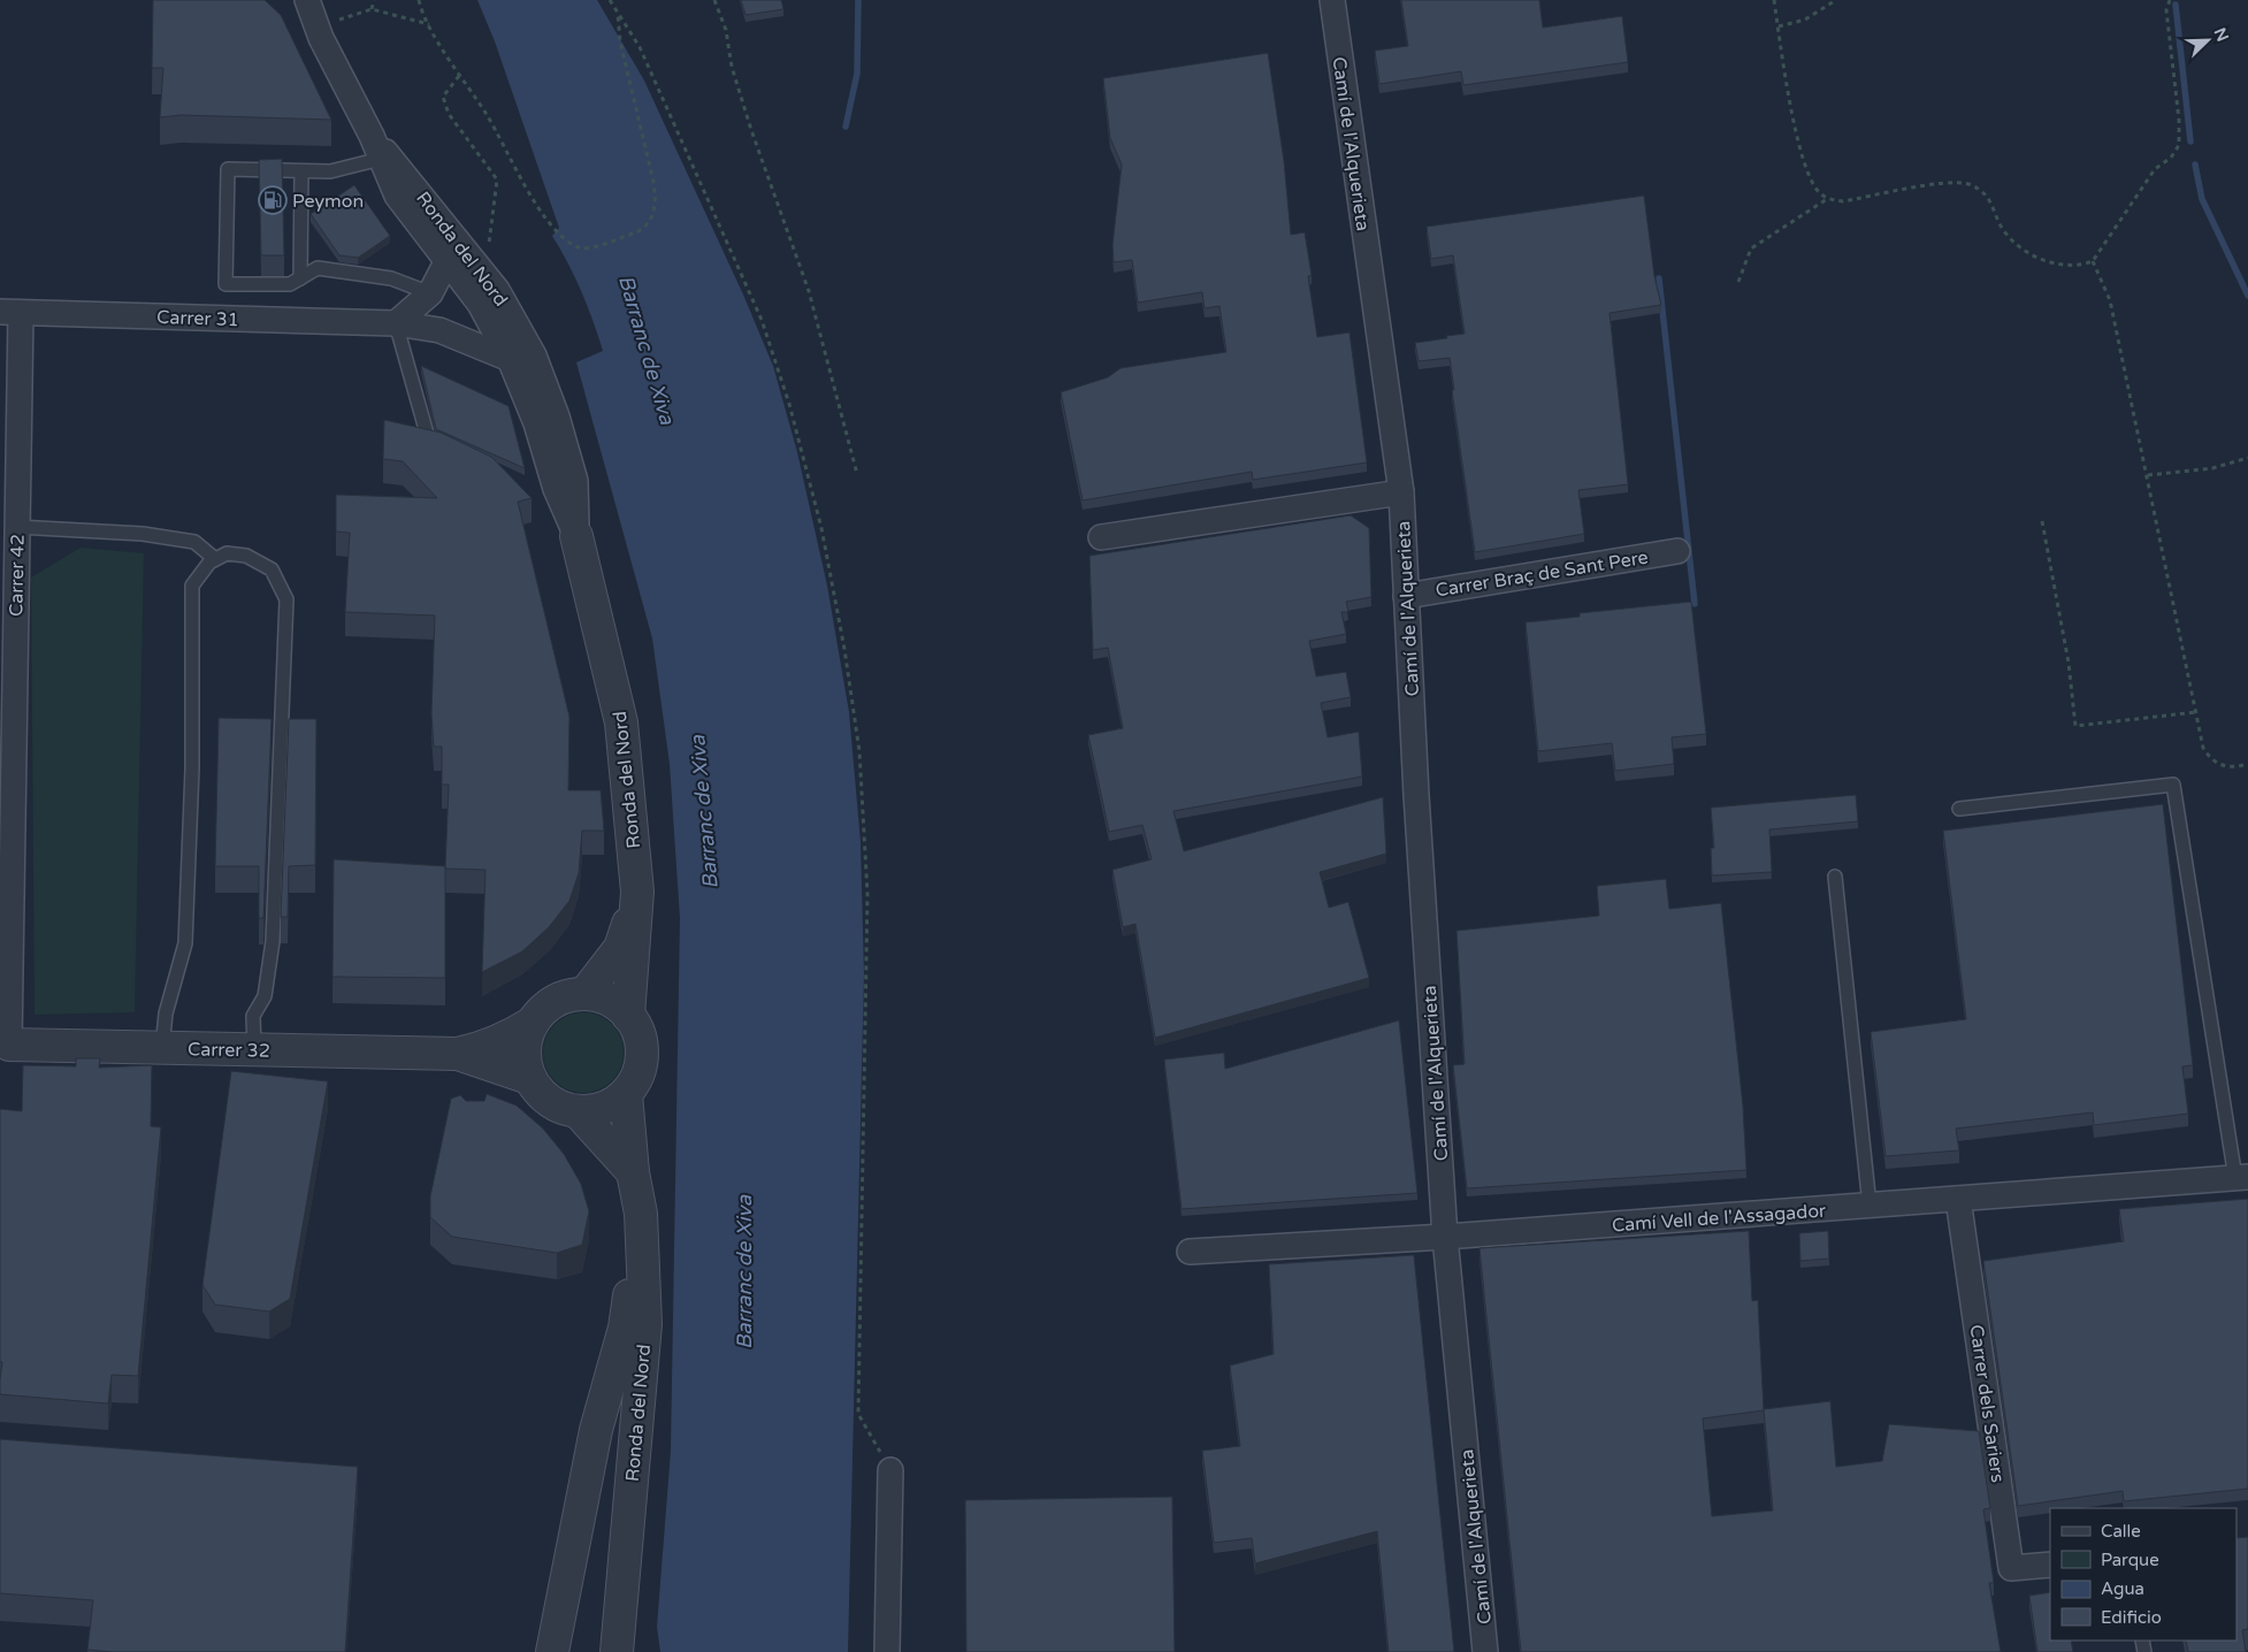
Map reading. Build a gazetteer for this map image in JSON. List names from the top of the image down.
{
  "streets": {
    "street": [
      "Camí de l'Alquerieta",
      "Ronda del Nord",
      "Carrer 31",
      "Carrer Braç de Sant Pere",
      "Carrer 42",
      "Carrer 32",
      "Camí Vell de l'Assagador",
      "Carrer dels Sariers"
    ]
  },
  "crossings": [
    ["Camí de l'Alquerieta", "Carrer Braç de Sant Pere"],
    ["Camí de l'Alquerieta", "Camí Vell de l'Assagador"],
    ["Ronda del Nord", "Carrer 31"],
    ["Ronda del Nord", "Carrer 32"],
    ["Carrer 31", "Carrer 42"],
    ["Carrer 42", "Carrer 32"],
    ["Camí Vell de l'Assagador", "Carrer dels Sariers"]
  ],
  "water": ["Barranc de Xiva"],
  "places": {
    "fuel station": ["Peymon"]
  },
  "legend": [
    "Calle",
    "Parque",
    "Agua",
    "Edificio"
  ],
  "north": "top right"
}
